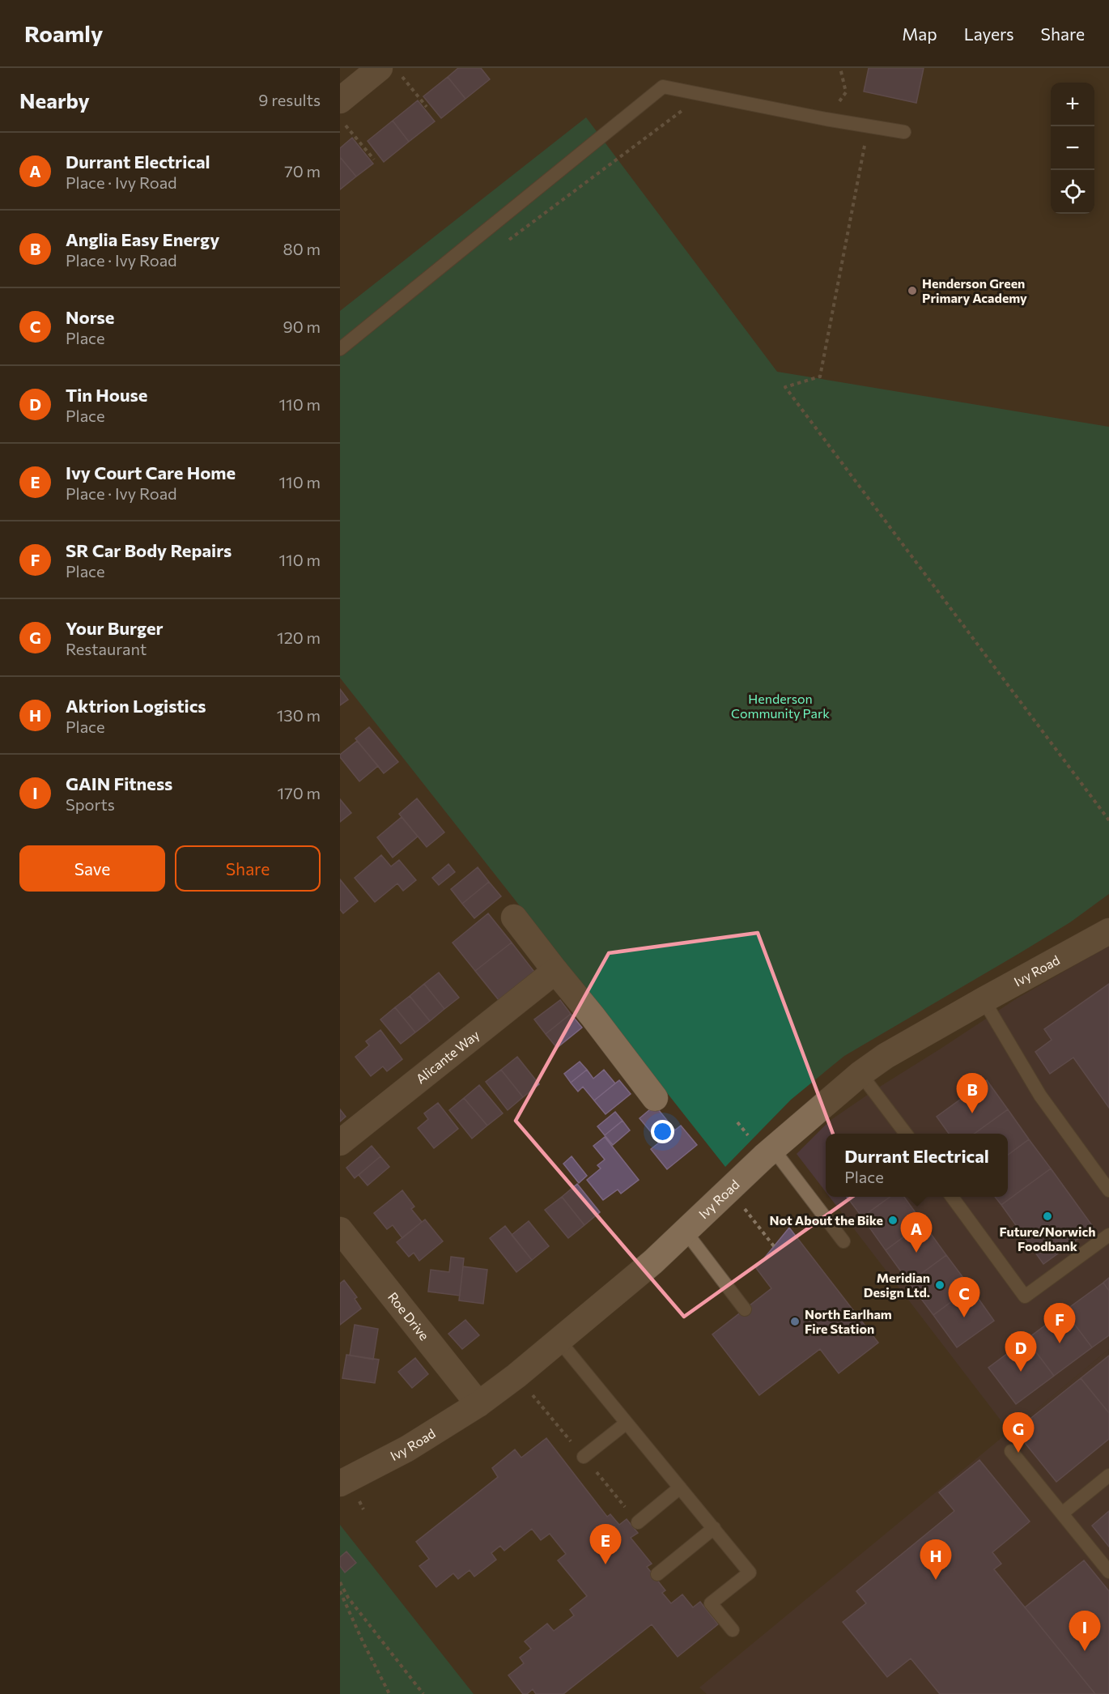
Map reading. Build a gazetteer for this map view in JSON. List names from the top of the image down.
{
  "streets": {
    "street": ["Ivy Road", "Alicante Way", "Roe Drive"]
  },
  "crossings": [
    ["Ivy Road", "Roe Drive"]
  ],
  "parks": ["Henderson Community Park"],
  "places": [
    "Henderson Green Primary Academy",
    "Future/Norwich Foodbank",
    "Not About the Bike",
    "Meridian Design Ltd.",
    "North Earlham Fire Station"
  ],
  "page": {
    "header": "Roamly",
    "nav": ["Map", "Layers", "Share"],
    "heading": ["Nearby", "9 results"],
    "map_buttons": ["+", "−"],
    "list": [
      {
        "mark": "A",
        "name": "Durrant Electrical",
        "note": "Place · Ivy Road",
        "value": "70 m"
      },
      {
        "mark": "B",
        "name": "Anglia Easy Energy",
        "note": "Place · Ivy Road",
        "value": "80 m"
      },
      {
        "mark": "C",
        "name": "Norse",
        "note": "Place",
        "value": "90 m"
      },
      {
        "mark": "D",
        "name": "Tin House",
        "note": "Place",
        "value": "110 m"
      },
      {
        "mark": "E",
        "name": "Ivy Court Care Home",
        "note": "Place · Ivy Road",
        "value": "110 m"
      },
      {
        "mark": "F",
        "name": "SR Car Body Repairs",
        "note": "Place",
        "value": "110 m"
      },
      {
        "mark": "G",
        "name": "Your Burger",
        "note": "Restaurant",
        "value": "120 m"
      },
      {
        "mark": "H",
        "name": "Aktrion Logistics",
        "note": "Place",
        "value": "130 m"
      },
      {
        "mark": "I",
        "name": "GAIN Fitness",
        "note": "Sports",
        "value": "170 m"
      }
    ],
    "buttons": ["Save", "Share"],
    "pins": [
      "B",
      "A",
      "C",
      "F",
      "D",
      "G",
      "E",
      "H",
      "I"
    ],
    "popup": ["Durrant Electrical", "Place"]
  }
}
